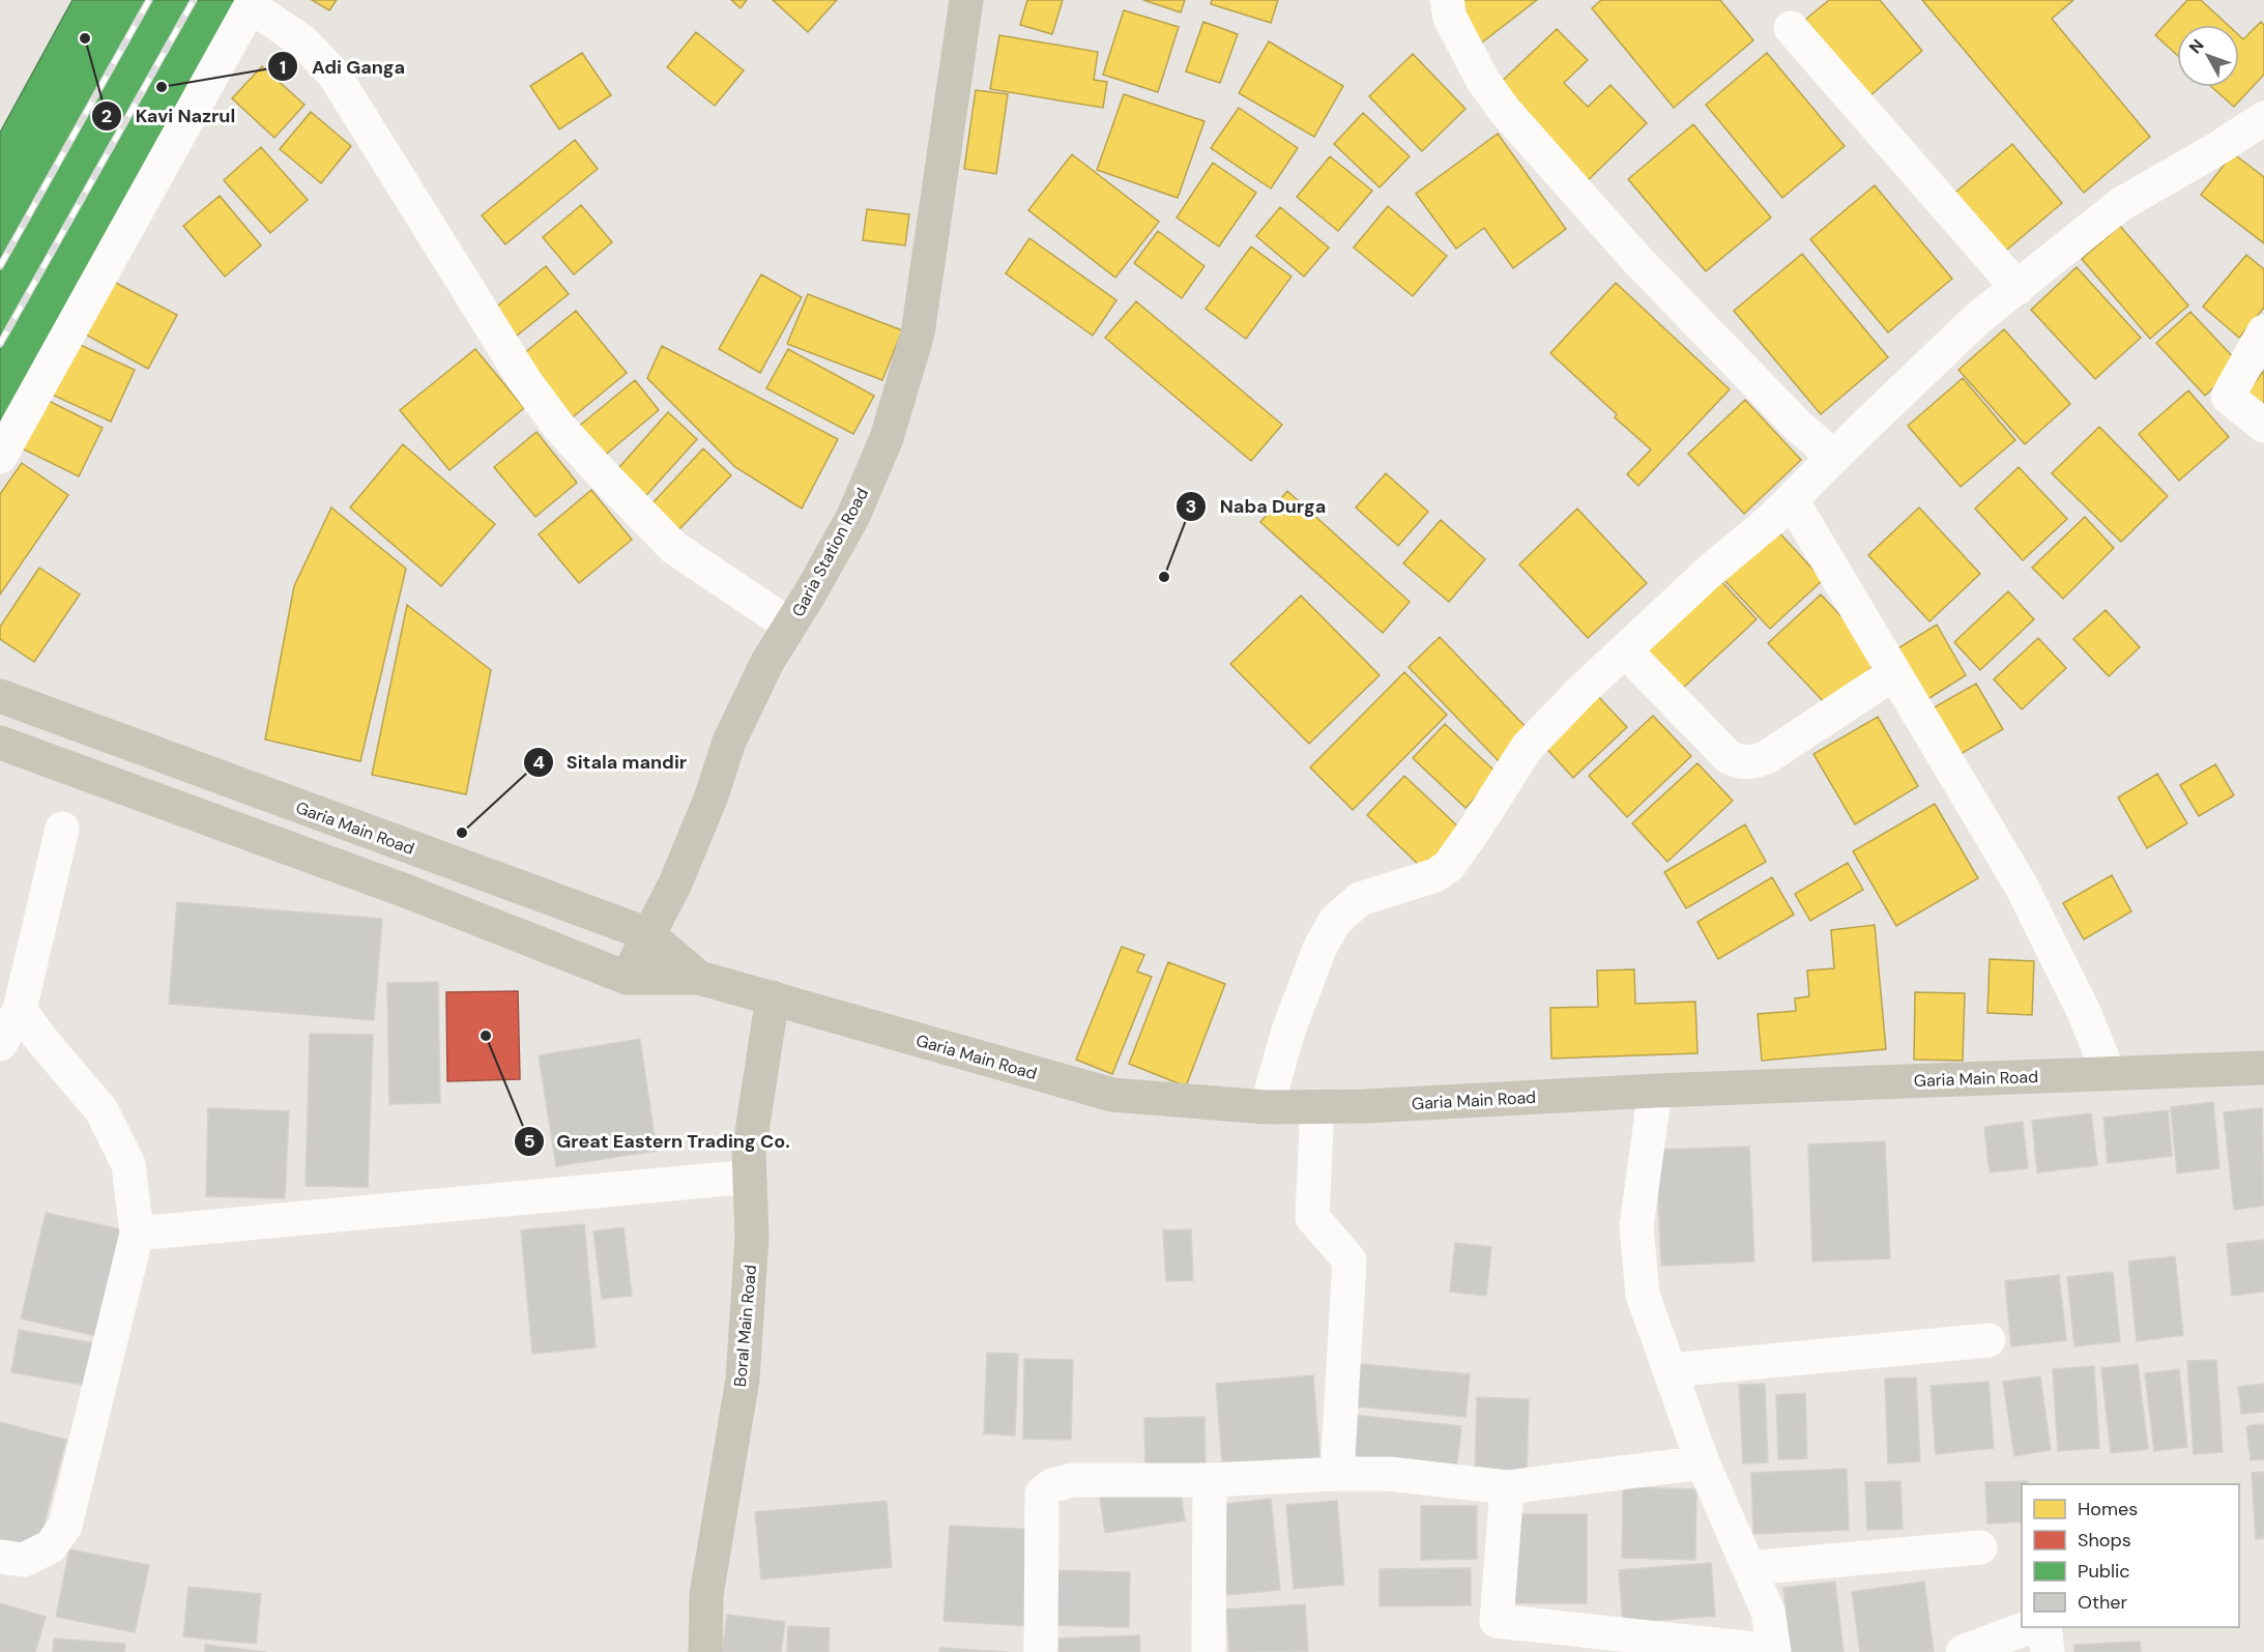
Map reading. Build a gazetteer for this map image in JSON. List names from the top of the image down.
{
  "streets": {
    "main road": ["Garia Station Road", "Garia Main Road", "Boral Main Road"]
  },
  "crossings": [
    ["Garia Station Road", "Garia Main Road"],
    ["Garia Main Road", "Boral Main Road"]
  ],
  "places": [
    "Kavi Nazrul",
    "Adi Ganga",
    "Naba Durga",
    "Sitala mandir",
    "Great Eastern Trading Co."
  ],
  "legend": [
    "Homes",
    "Shops",
    "Public",
    "Other"
  ],
  "north": "top left"
}
